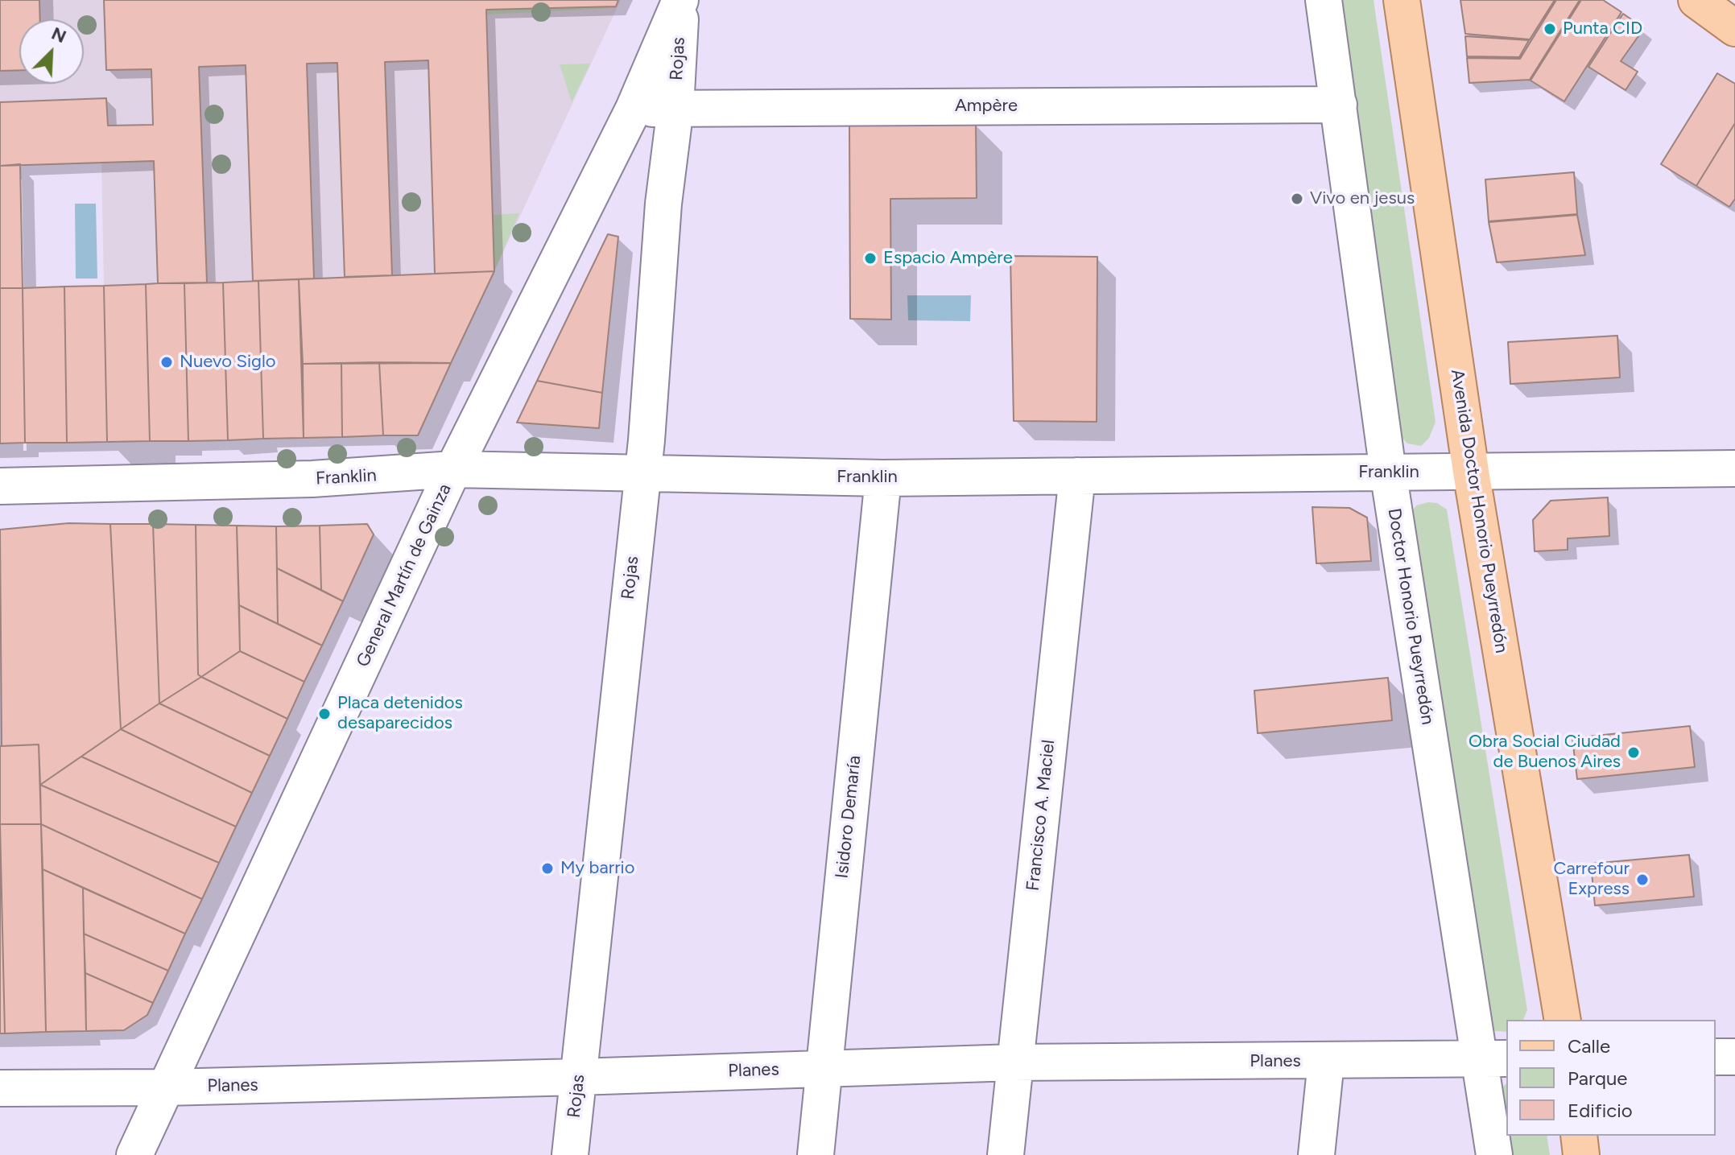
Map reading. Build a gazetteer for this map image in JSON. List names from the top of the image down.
{
  "streets": {
    "main road": ["Avenida Doctor Honorio Pueyrredón"],
    "street": [
      "Rojas",
      "Ampère",
      "Franklin",
      "General Martín de Gainza",
      "Doctor Honorio Pueyrredón",
      "Francisco A. Maciel",
      "Isidoro Demaría",
      "Planes"
    ]
  },
  "crossings": [
    ["Rojas", "Ampère"],
    ["Rojas", "Franklin"],
    ["Rojas", "General Martín de Gainza"],
    ["Rojas", "Planes"],
    ["Ampère", "General Martín de Gainza"],
    ["Ampère", "Doctor Honorio Pueyrredón"],
    ["Franklin", "Avenida Doctor Honorio Pueyrredón"],
    ["Franklin", "General Martín de Gainza"],
    ["Franklin", "Doctor Honorio Pueyrredón"],
    ["Franklin", "Francisco A. Maciel"],
    ["Franklin", "Isidoro Demaría"],
    ["General Martín de Gainza", "Planes"],
    ["Doctor Honorio Pueyrredón", "Planes"],
    ["Francisco A. Maciel", "Planes"],
    ["Isidoro Demaría", "Planes"]
  ],
  "places": [
    "Punta CID",
    "Vivo en jesus",
    "Espacio Ampère",
    "Nuevo Siglo",
    "Placa detenidos desaparecidos",
    "Obra Social Ciudad de Buenos Aires",
    "My barrio",
    "Carrefour Express"
  ],
  "legend": ["Calle", "Parque", "Edificio"],
  "north": "top right"
}
